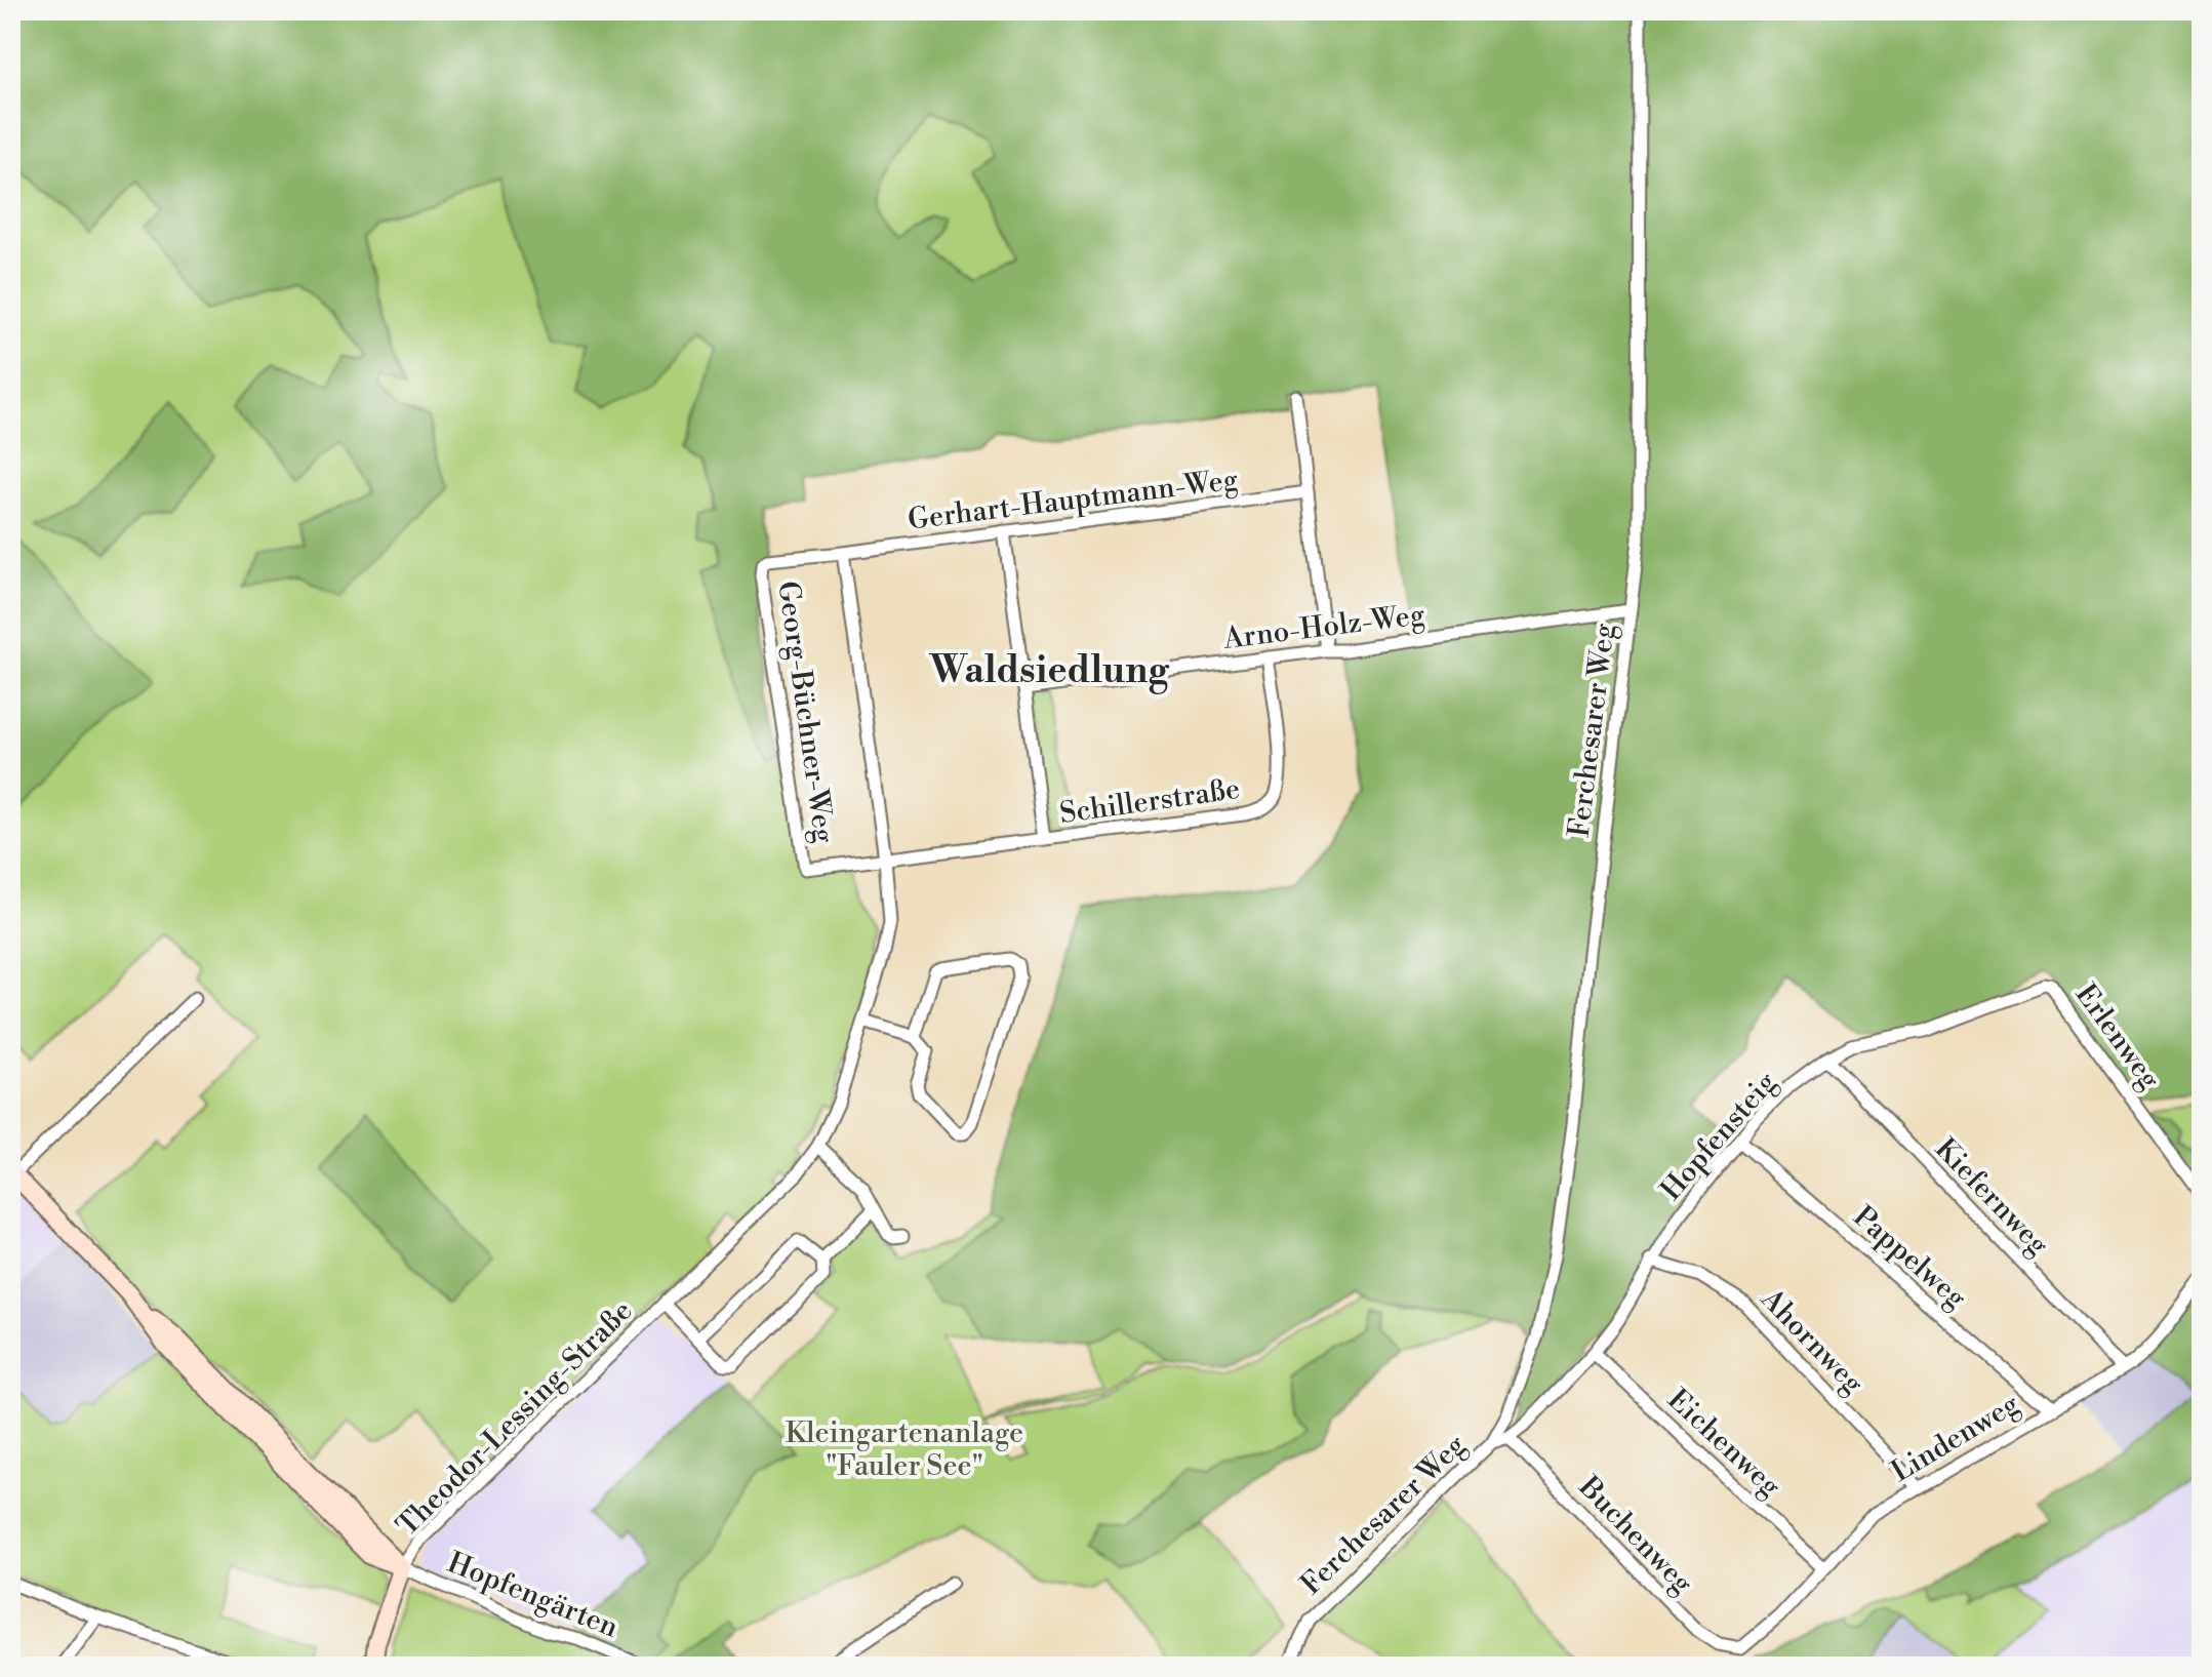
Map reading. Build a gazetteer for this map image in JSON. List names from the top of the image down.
{
  "streets": {
    "street": [
      "Gerhart-Hauptmann-Weg",
      "Arno-Holz-Weg",
      "Georg-Büchner-Weg",
      "Ferchesarer Weg",
      "Schillerstraße",
      "Erlenweg",
      "Hopfensteig",
      "Kiefernweg",
      "Pappelweg",
      "Ahornweg",
      "Theodor-Lessing-Straße",
      "Lindenweg",
      "Eichenweg",
      "Buchenweg",
      "Hopfengärten"
    ]
  },
  "crossings": [
    ["Gerhart-Hauptmann-Weg", "Georg-Büchner-Weg"],
    ["Gerhart-Hauptmann-Weg", "Theodor-Lessing-Straße"],
    ["Arno-Holz-Weg", "Ferchesarer Weg"],
    ["Arno-Holz-Weg", "Schillerstraße"],
    ["Georg-Büchner-Weg", "Schillerstraße"],
    ["Georg-Büchner-Weg", "Theodor-Lessing-Straße"],
    ["Ferchesarer Weg", "Hopfensteig"],
    ["Ferchesarer Weg", "Buchenweg"],
    ["Schillerstraße", "Theodor-Lessing-Straße"],
    ["Erlenweg", "Hopfensteig"],
    ["Hopfensteig", "Kiefernweg"],
    ["Hopfensteig", "Pappelweg"],
    ["Hopfensteig", "Ahornweg"],
    ["Hopfensteig", "Eichenweg"],
    ["Hopfensteig", "Buchenweg"],
    ["Kiefernweg", "Lindenweg"],
    ["Pappelweg", "Lindenweg"],
    ["Ahornweg", "Lindenweg"],
    ["Theodor-Lessing-Straße", "Hopfengärten"],
    ["Lindenweg", "Eichenweg"],
    ["Lindenweg", "Buchenweg"]
  ],
  "districts": ["Waldsiedlung"],
  "parks": ["Kleingartenanlage \"Fauler See\""]
}
